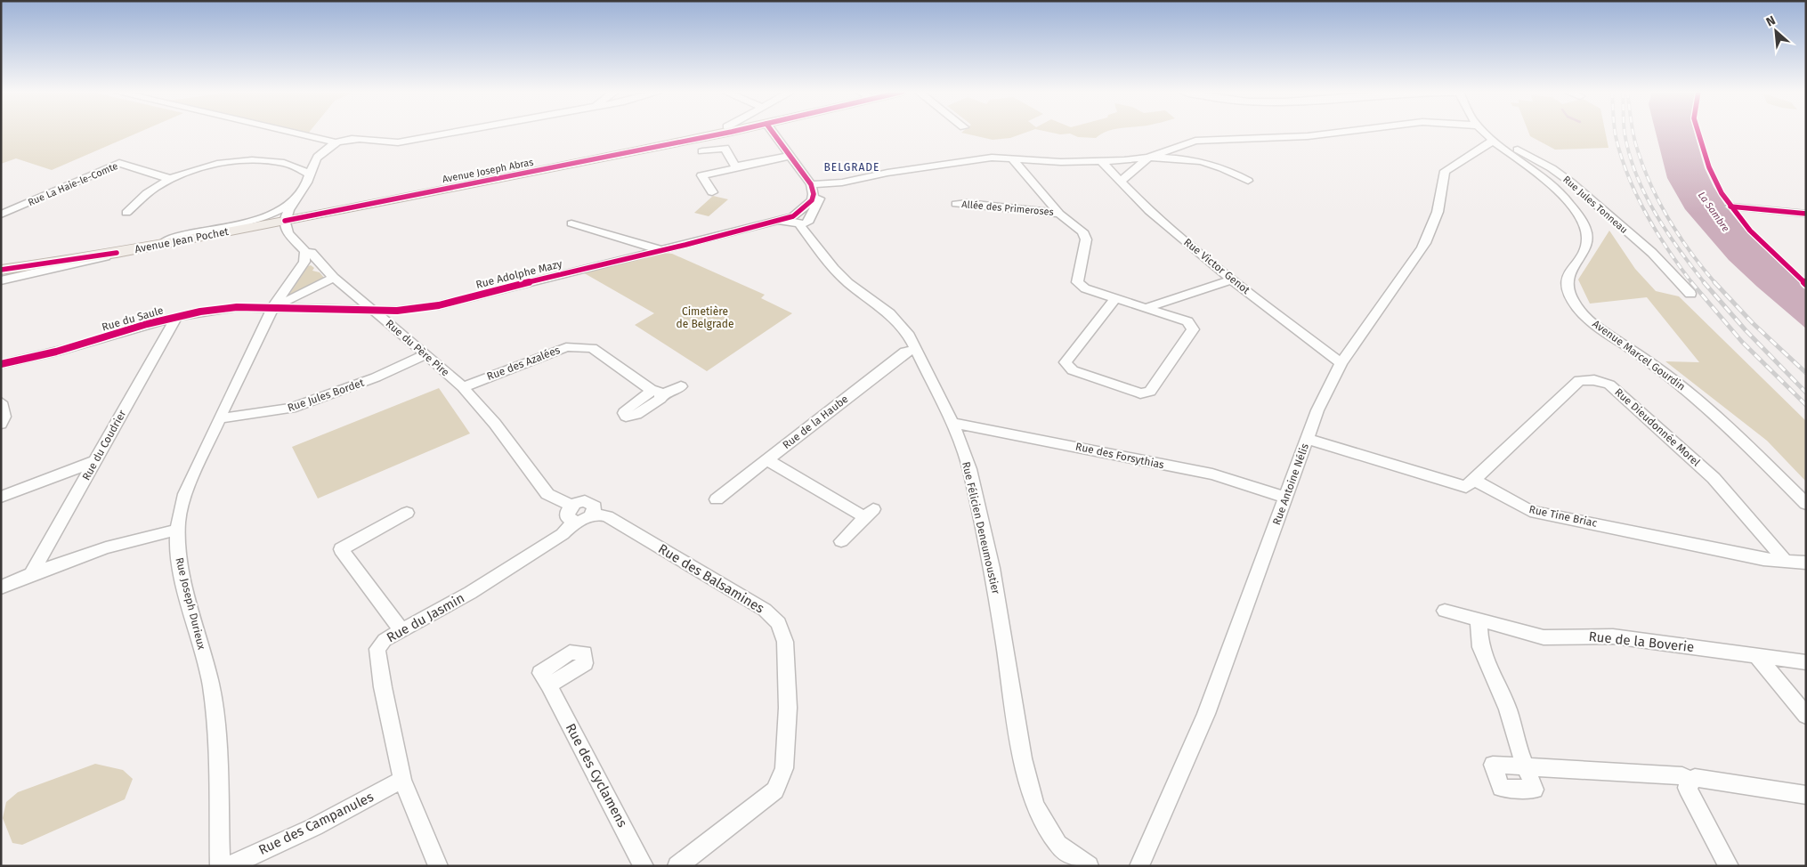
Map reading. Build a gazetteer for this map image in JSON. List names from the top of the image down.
{
  "streets": {
    "main road": ["Avenue Joseph Abras", "Avenue Jean Pochet"],
    "street": [
      "Rue La Haie-le-Comte",
      "Rue Jules Tonneau",
      "Allée des Primeroses",
      "Rue Victor Genot",
      "Rue Adolphe Mazy",
      "Rue du Saule",
      "Rue du Père Pire",
      "Avenue Marcel Gourdin",
      "Rue des Azalées",
      "Rue Jules Bordet",
      "Rue de la Haube",
      "Rue Dieudonnée Morel",
      "Rue du Coudrier",
      "Rue des Forsythias",
      "Rue Antoine Nélis",
      "Rue Tine Briac",
      "Rue Félicien Deneumoustier",
      "Rue des Balsamines",
      "Rue Joseph Durieux",
      "Rue du Jasmin",
      "Rue de la Boverie",
      "Rue des Cyclamens",
      "Rue des Campanules"
    ]
  },
  "crossings": [
    ["Avenue Joseph Abras", "Avenue Jean Pochet"],
    ["Rue Jules Tonneau", "Avenue Marcel Gourdin"],
    ["Rue Jules Tonneau", "Rue Antoine Nélis"],
    ["Rue Victor Genot", "Rue Antoine Nélis"],
    ["Rue Adolphe Mazy", "Rue du Saule"],
    ["Rue Adolphe Mazy", "Rue du Père Pire"],
    ["Rue Adolphe Mazy", "Rue Joseph Durieux"],
    ["Rue du Saule", "Rue du Coudrier"],
    ["Rue du Saule", "Rue Joseph Durieux"],
    ["Rue du Père Pire", "Rue des Azalées"],
    ["Rue du Père Pire", "Rue Jules Bordet"],
    ["Avenue Marcel Gourdin", "Rue Antoine Nélis"],
    ["Rue Jules Bordet", "Rue Joseph Durieux"],
    ["Rue de la Haube", "Rue Félicien Deneumoustier"],
    ["Rue Dieudonnée Morel", "Rue Tine Briac"],
    ["Rue des Forsythias", "Rue Antoine Nélis"],
    ["Rue des Forsythias", "Rue Félicien Deneumoustier"],
    ["Rue des Balsamines", "Rue du Jasmin"],
    ["Rue du Jasmin", "Rue des Campanules"]
  ],
  "districts": ["BELGRADE"],
  "water": ["La Sambre"],
  "parks": ["Cimetière de Belgrade"],
  "north": "top left"
}
